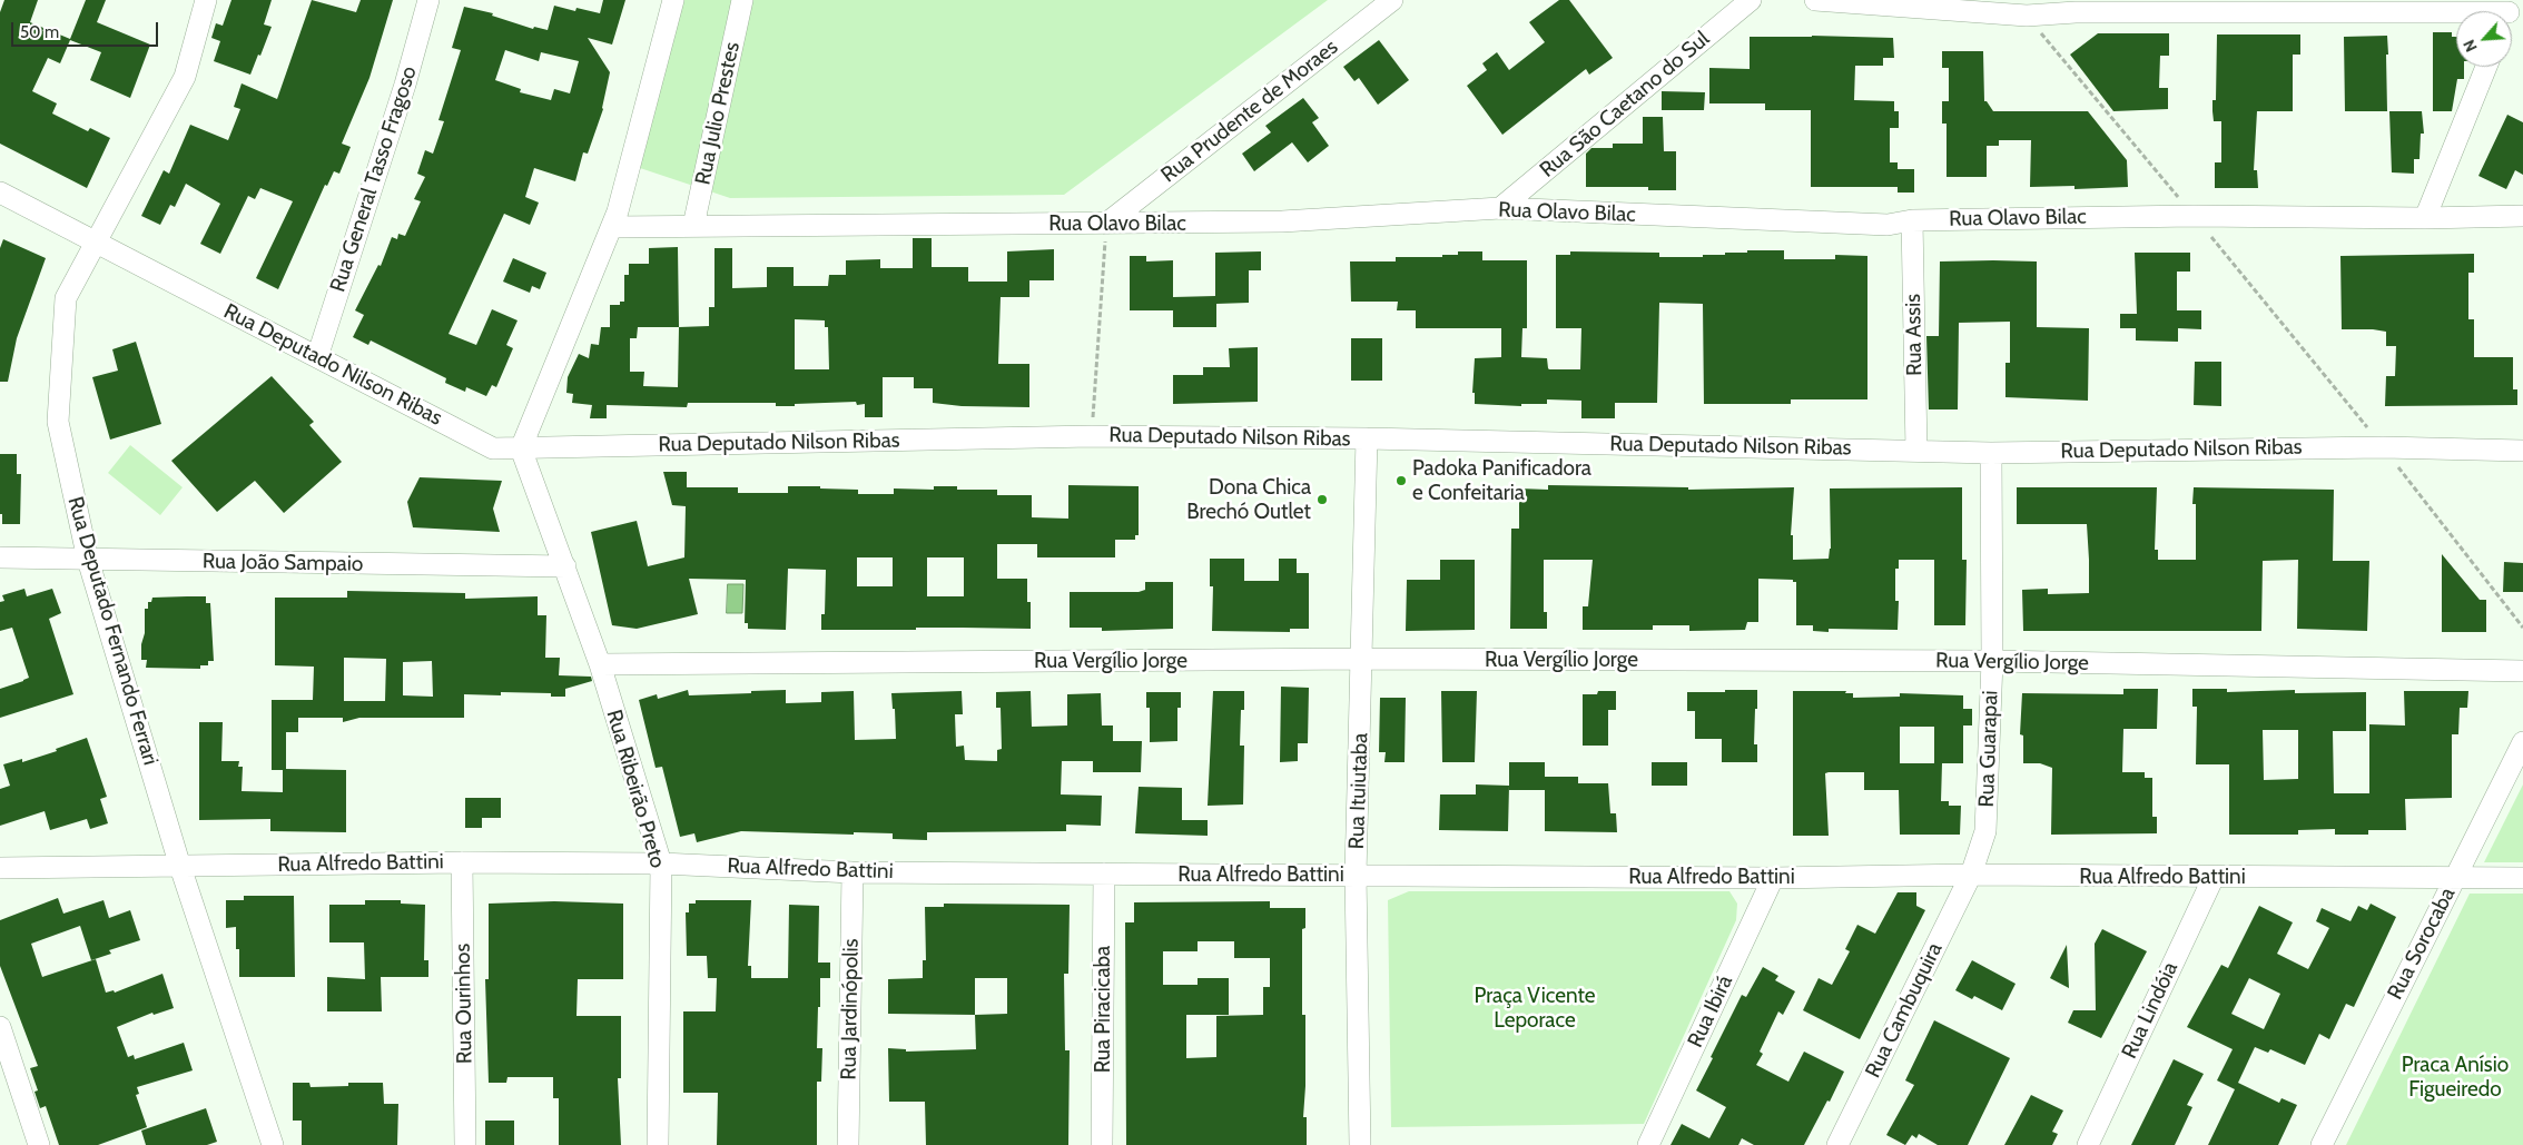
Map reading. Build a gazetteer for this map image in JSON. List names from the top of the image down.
{
  "streets": {
    "street": [
      "Rua São Caetano do Sul",
      "Rua Prudente de Moraes",
      "Rua Julio Prestes",
      "Rua General Tasso Fragoso",
      "Rua Olavo Bilac",
      "Rua Assis",
      "Rua Deputado Nilson Ribas",
      "Rua João Sampaio",
      "Rua Deputado Fernando Ferrari",
      "Rua Vergílio Jorge",
      "Rua Guarapai",
      "Rua Ribeirão Preto",
      "Rua Ituiutaba",
      "Rua Alfredo Battini",
      "Rua Sorocaba",
      "Rua Ourinhos",
      "Rua Jardinópolis",
      "Rua Piracicaba",
      "Rua Cambuquira",
      "Rua Lindóia",
      "Rua Ibirá"
    ]
  },
  "crossings": [
    ["Rua São Caetano do Sul", "Rua Olavo Bilac"],
    ["Rua Prudente de Moraes", "Rua Olavo Bilac"],
    ["Rua Julio Prestes", "Rua Olavo Bilac"],
    ["Rua General Tasso Fragoso", "Rua Deputado Nilson Ribas"],
    ["Rua Olavo Bilac", "Rua Assis"],
    ["Rua Assis", "Rua Deputado Nilson Ribas"],
    ["Rua Deputado Nilson Ribas", "Rua Deputado Fernando Ferrari"],
    ["Rua Deputado Nilson Ribas", "Rua Guarapai"],
    ["Rua Deputado Nilson Ribas", "Rua Ribeirão Preto"],
    ["Rua Deputado Nilson Ribas", "Rua Ituiutaba"],
    ["Rua João Sampaio", "Rua Deputado Fernando Ferrari"],
    ["Rua João Sampaio", "Rua Ribeirão Preto"],
    ["Rua Deputado Fernando Ferrari", "Rua Alfredo Battini"],
    ["Rua Vergílio Jorge", "Rua Guarapai"],
    ["Rua Vergílio Jorge", "Rua Ribeirão Preto"],
    ["Rua Vergílio Jorge", "Rua Ituiutaba"],
    ["Rua Guarapai", "Rua Alfredo Battini"],
    ["Rua Guarapai", "Rua Cambuquira"],
    ["Rua Ribeirão Preto", "Rua Alfredo Battini"],
    ["Rua Ituiutaba", "Rua Alfredo Battini"],
    ["Rua Alfredo Battini", "Rua Sorocaba"],
    ["Rua Alfredo Battini", "Rua Ourinhos"],
    ["Rua Alfredo Battini", "Rua Jardinópolis"],
    ["Rua Alfredo Battini", "Rua Piracicaba"],
    ["Rua Alfredo Battini", "Rua Cambuquira"],
    ["Rua Alfredo Battini", "Rua Lindóia"],
    ["Rua Alfredo Battini", "Rua Ibirá"]
  ],
  "parks": ["Praça Vicente Leporace", "Praca Anísio Figueiredo"],
  "places": ["Padoka Panificadora e Confeitaria", "Dona Chica Brechó Outlet"],
  "scale_bar": "50 m",
  "north": "bottom left"
}
